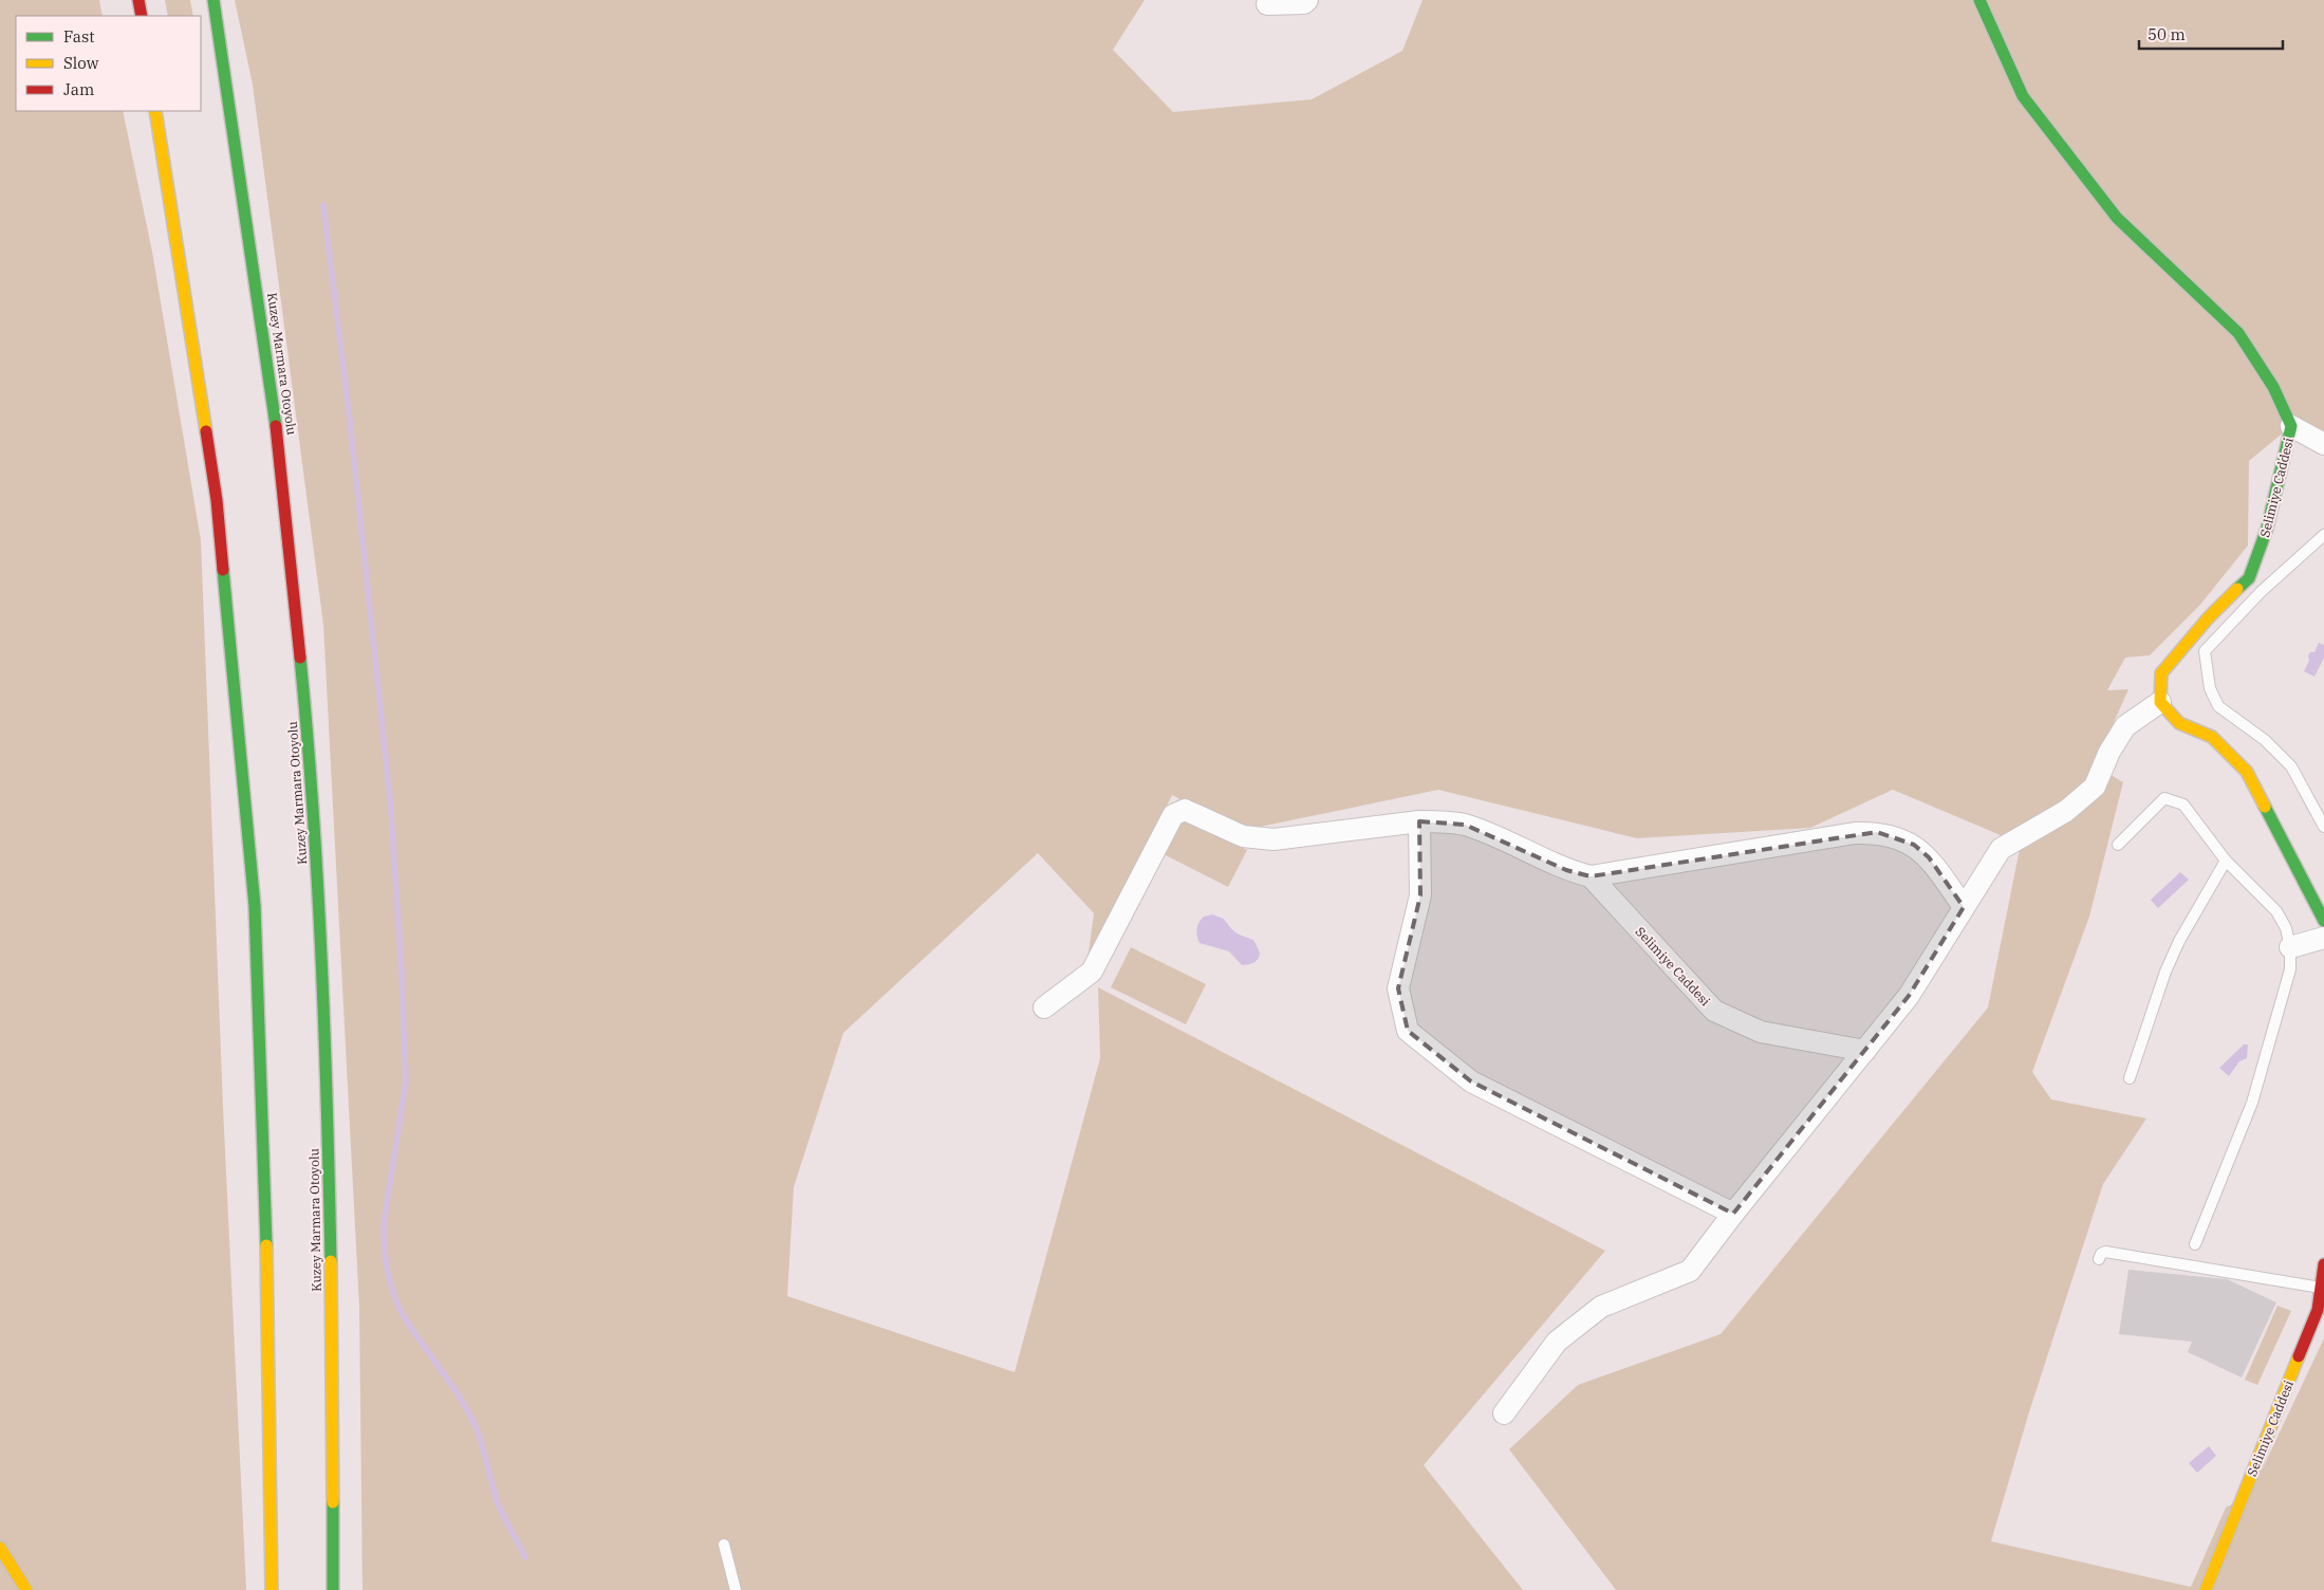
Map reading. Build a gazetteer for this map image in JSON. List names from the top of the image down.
{
  "streets": {
    "main road": ["Kuzey Marmara Otoyolu", "Selimiye Caddesi"]
  },
  "legend": ["Fast", "Slow", "Jam"],
  "scale_bar": "50 m"
}
